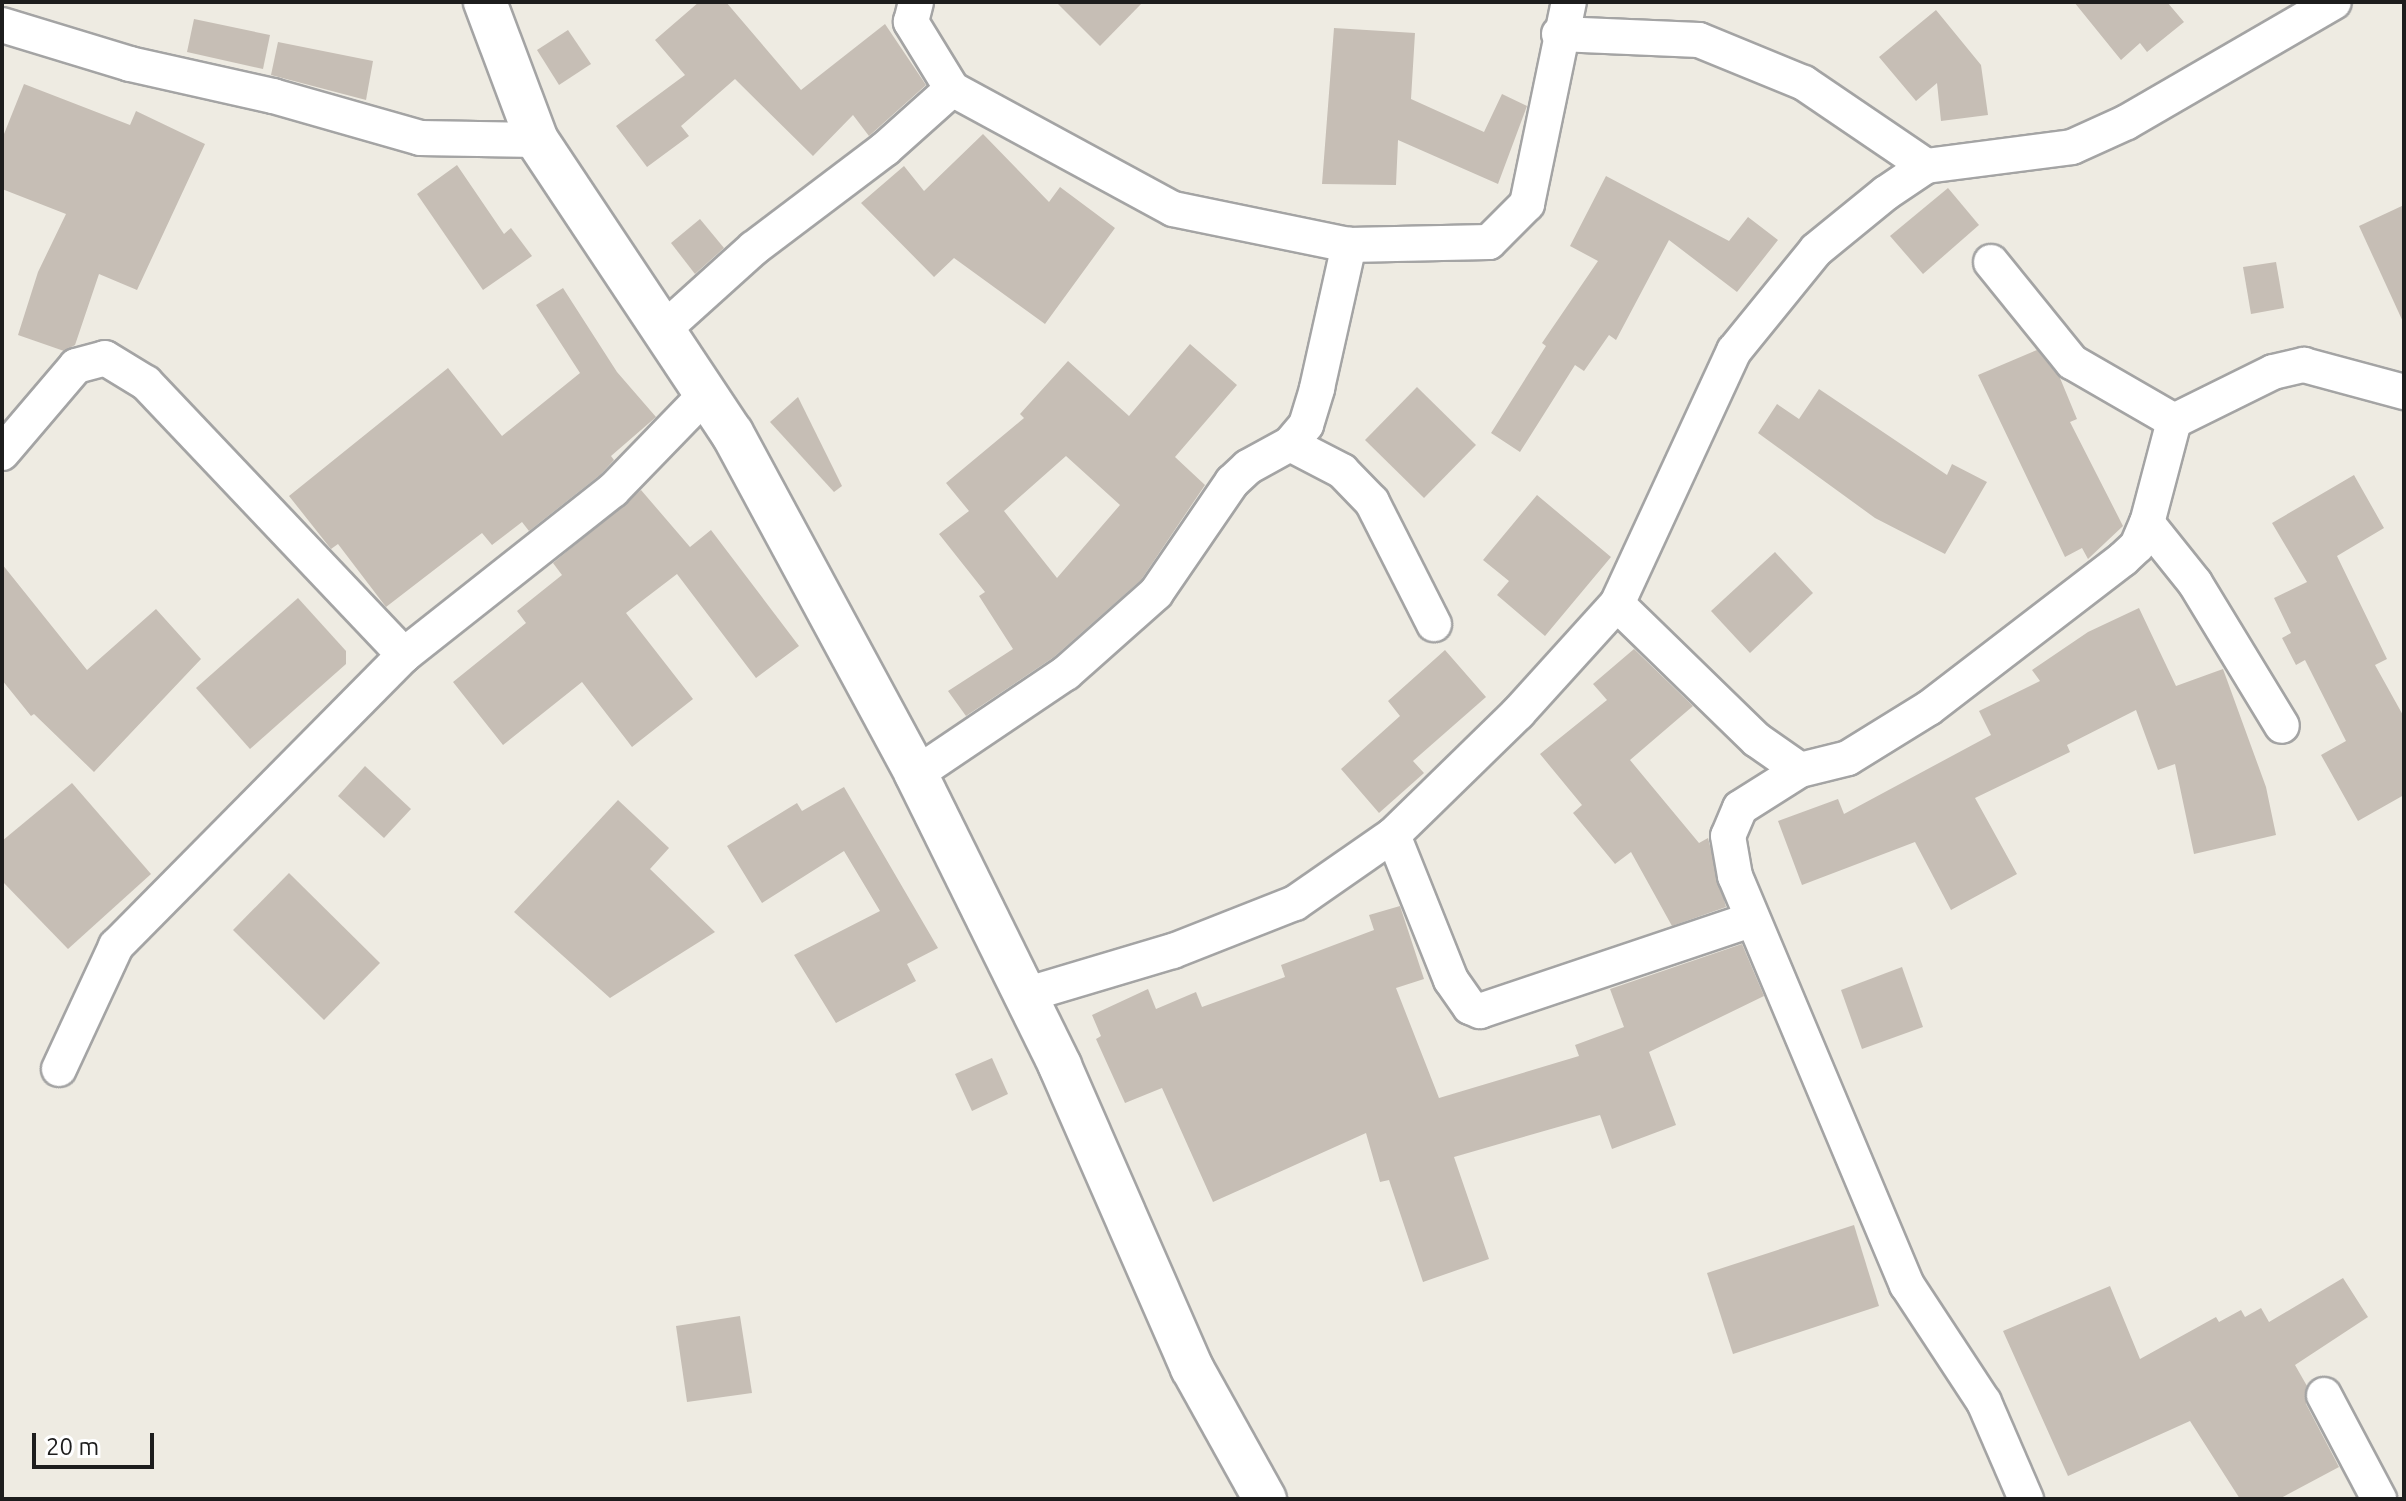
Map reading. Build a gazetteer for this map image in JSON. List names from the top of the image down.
{
  "scale_bar": "20 m"
}
